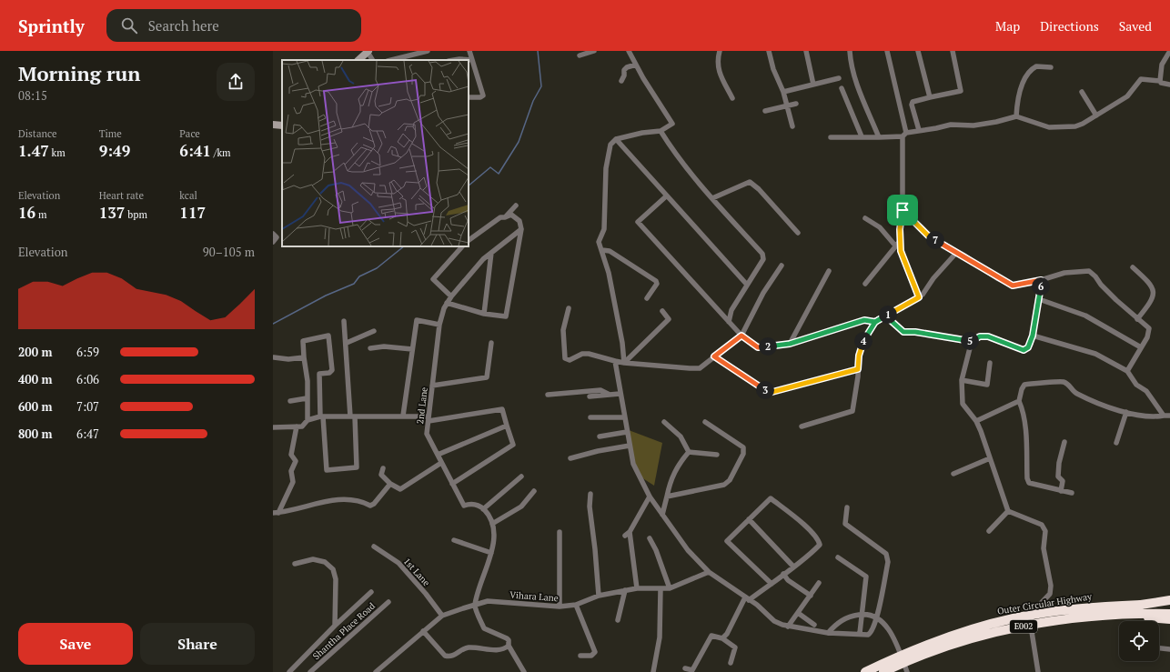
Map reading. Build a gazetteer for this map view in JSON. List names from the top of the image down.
{
  "streets": {
    "highway": ["Outer Circular Highway", "E002"],
    "street": [
      "2nd Lane",
      "1st Lane",
      "Vihara Lane",
      "Shantha Place Road"
    ]
  },
  "crossings": [
    ["1st Lane", "Vihara Lane"]
  ],
  "page": {
    "header": "Sprintly",
    "search": "Search here",
    "nav": ["Map", "Directions", "Saved"],
    "heading": ["Morning run", "08:15"],
    "stats": [
      ["Distance", "1.47 km"],
      ["Time", "9:49"],
      ["Pace", "6:41 /km"],
      ["Elevation", "16 m"],
      ["Heart rate", "137 bpm"],
      ["kcal", "117"]
    ],
    "pins": [
      "7",
      "6",
      "1",
      "4",
      "5",
      "2",
      "3"
    ],
    "chart": ["Elevation", "90–105 m"],
    "list": [
      {
        "name": "200 m",
        "note": "6:59"
      },
      {
        "name": "400 m",
        "note": "6:06"
      },
      {
        "name": "600 m",
        "note": "7:07"
      },
      {
        "name": "800 m",
        "note": "6:47"
      }
    ],
    "buttons": ["Save", "Share"]
  }
}
